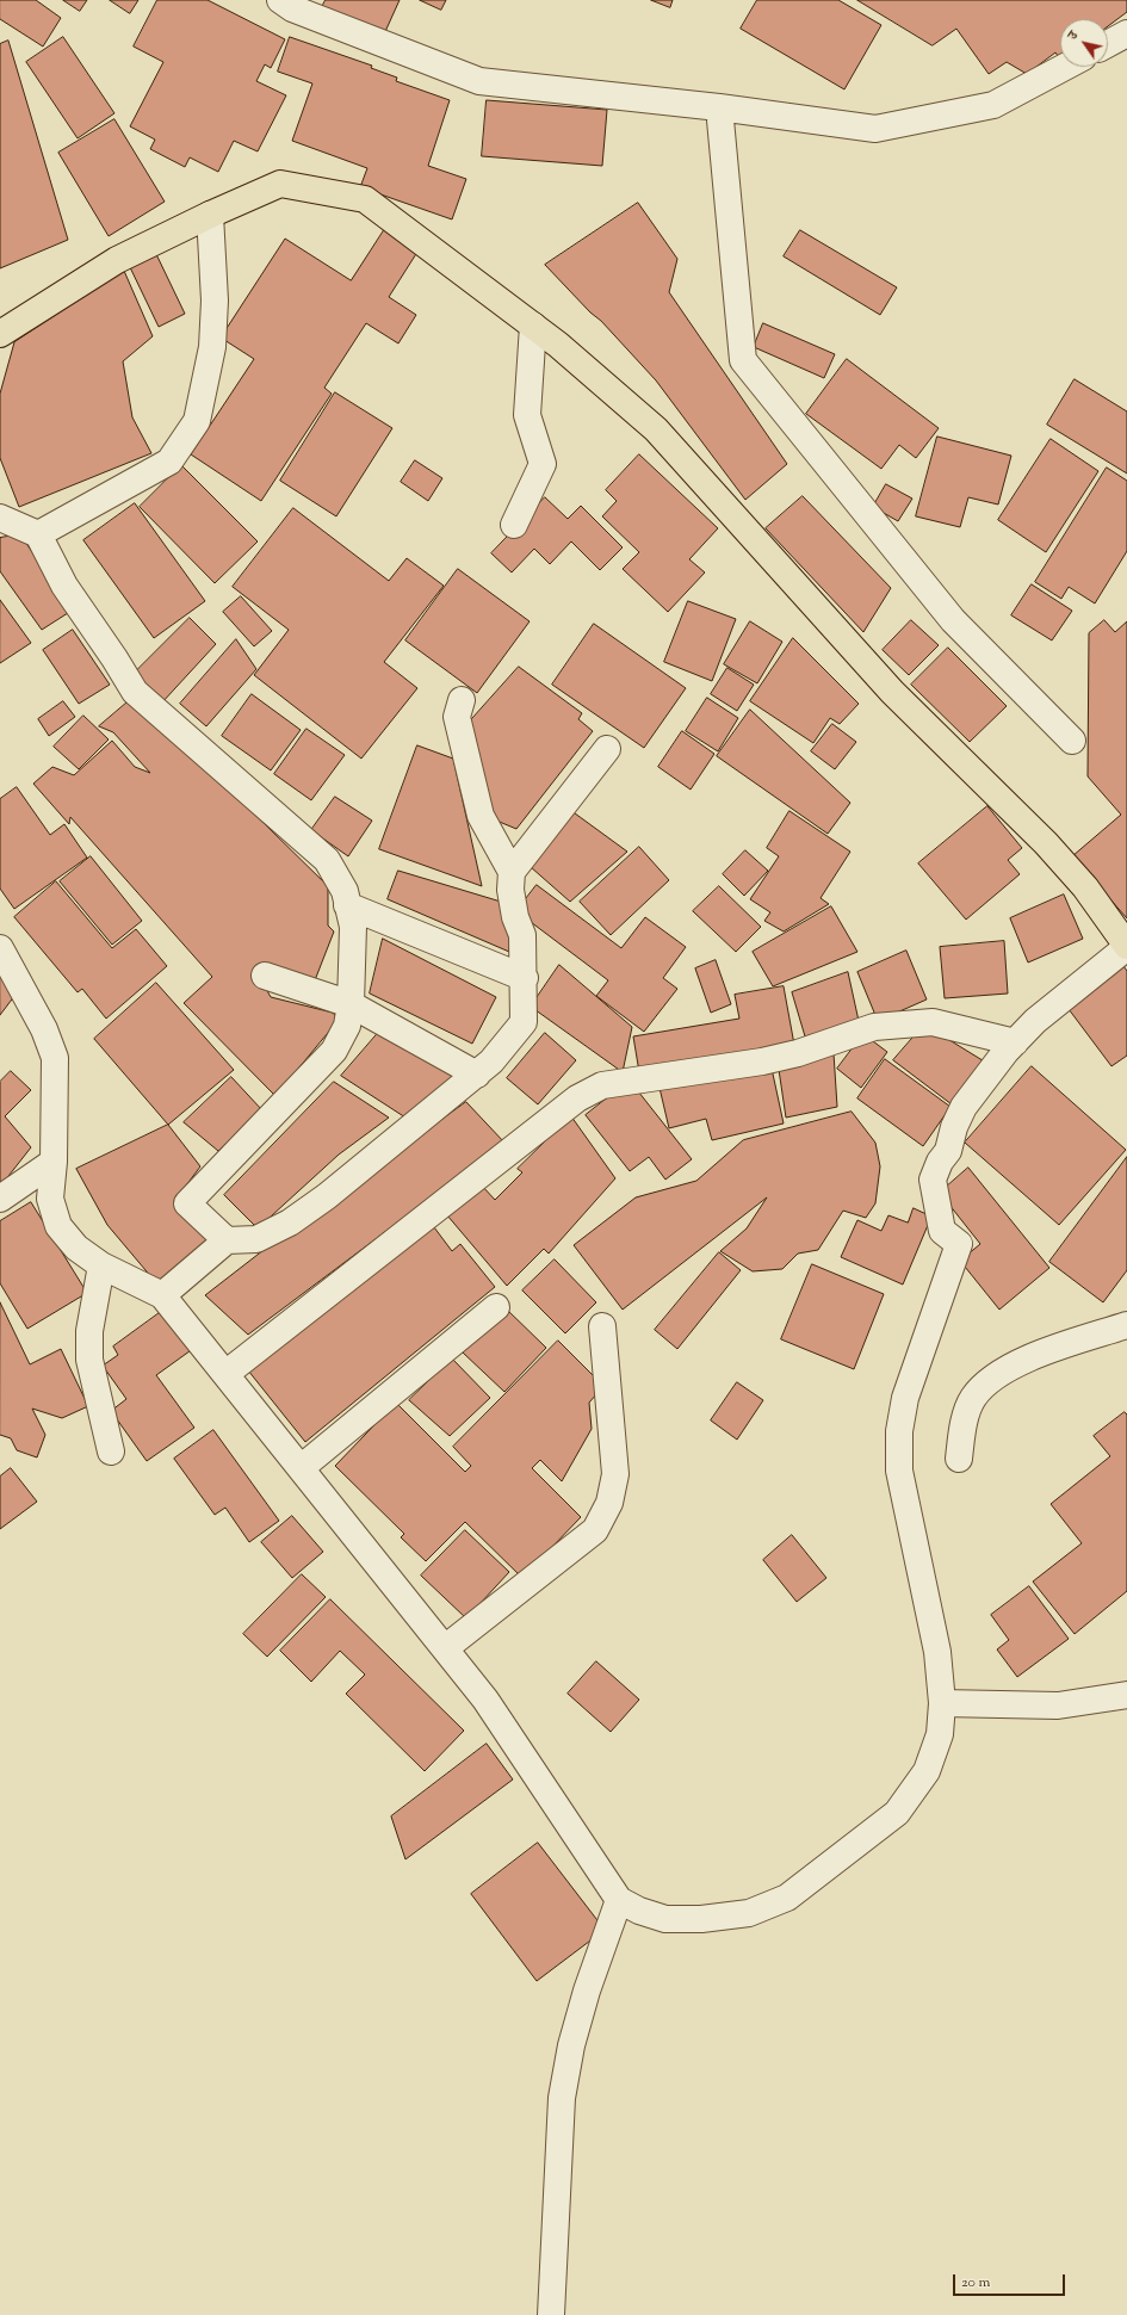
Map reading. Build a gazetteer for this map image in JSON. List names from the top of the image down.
{
  "scale_bar": "20 m",
  "north": "top left"
}
